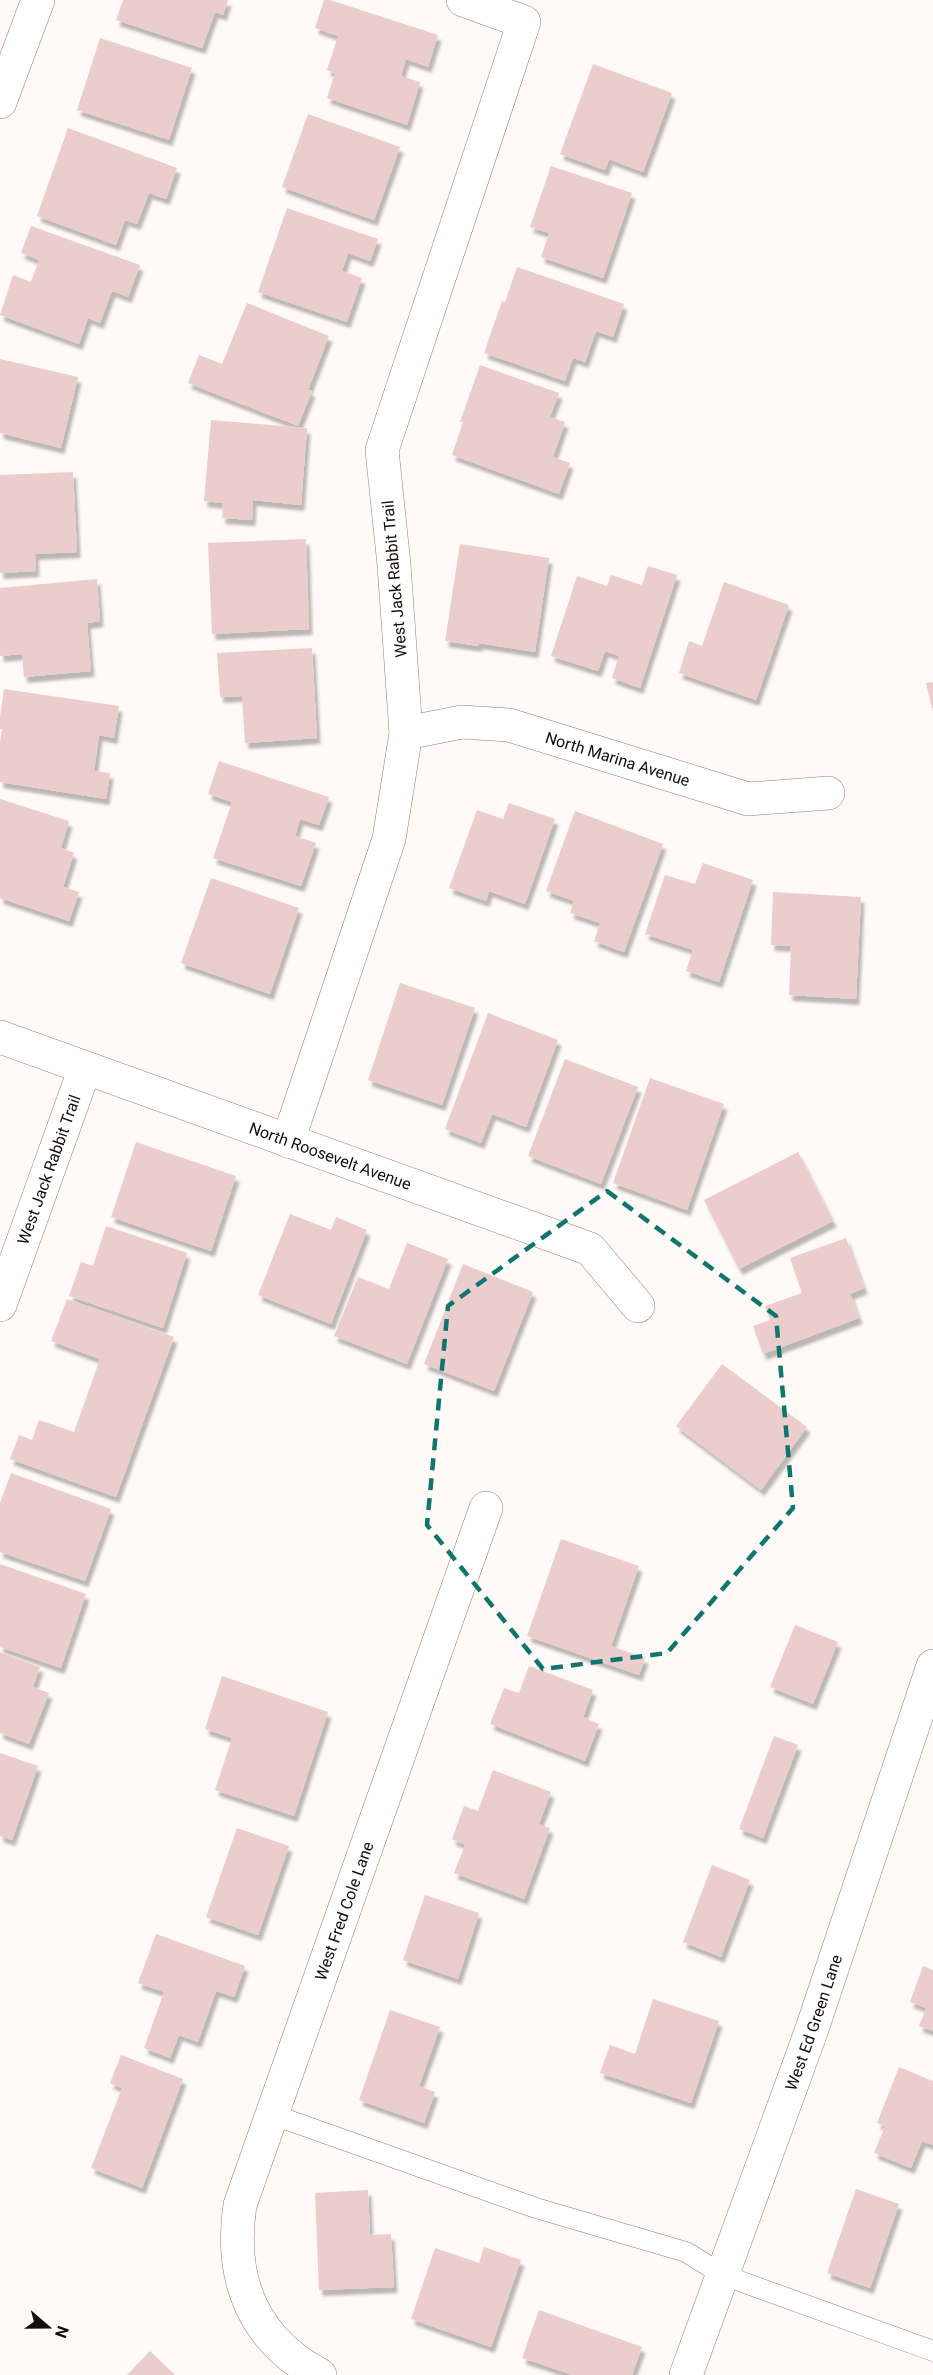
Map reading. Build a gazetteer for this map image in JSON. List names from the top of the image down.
{
  "streets": {
    "street": [
      "West Jack Rabbit Trail",
      "North Marina Avenue",
      "North Roosevelt Avenue",
      "West Fred Cole Lane",
      "West Ed Green Lane"
    ]
  },
  "crossings": [
    ["West Jack Rabbit Trail", "North Marina Avenue"],
    ["West Jack Rabbit Trail", "North Roosevelt Avenue"]
  ],
  "north": "right"
}
